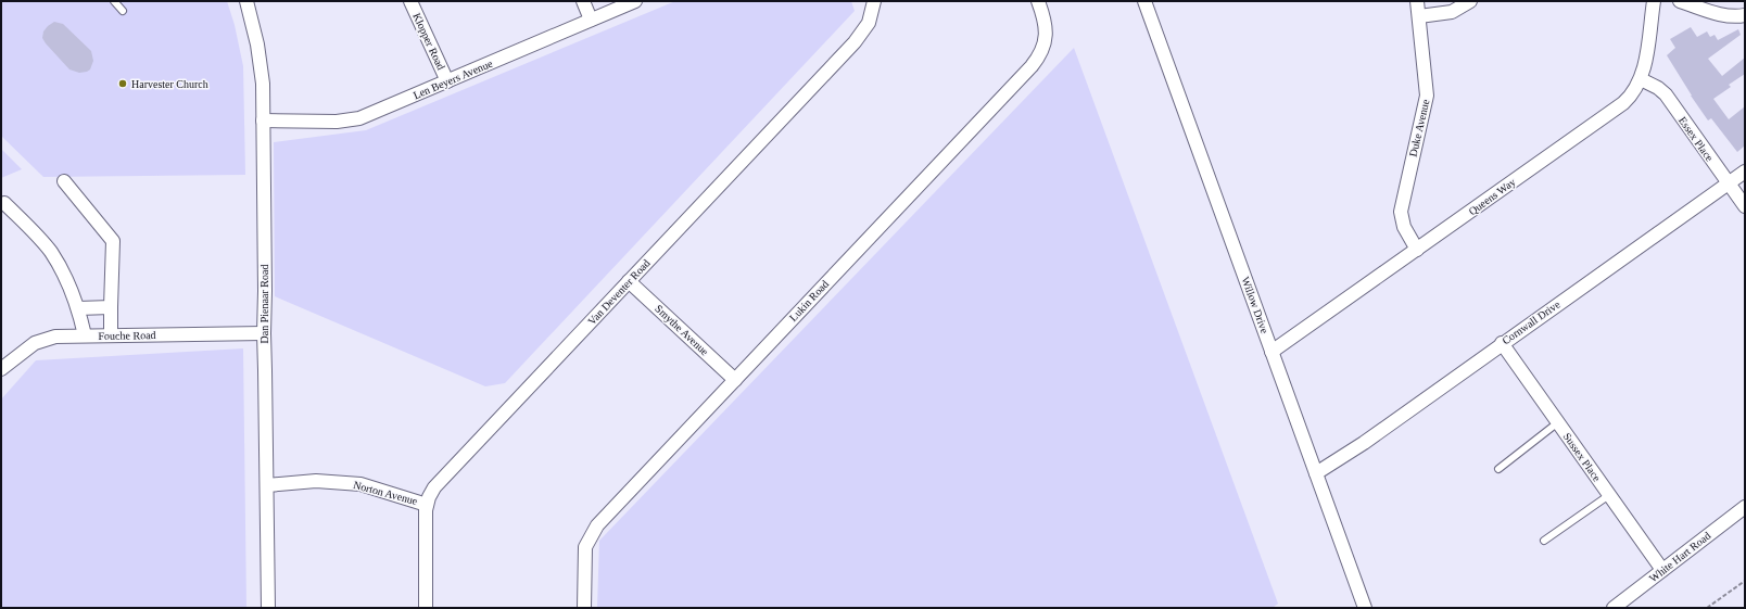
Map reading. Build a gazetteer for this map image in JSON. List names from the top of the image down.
{
  "streets": {
    "street": [
      "Klopper Road",
      "Len Beyers Avenue",
      "Duke Avenue",
      "Essex Place",
      "Queens Way",
      "Van Deventer Road",
      "Lukin Road",
      "Dan Pienaar Road",
      "Willow Drive",
      "Cornwall Drive",
      "Smythe Avenue",
      "Fouche Road",
      "Sussex Place",
      "Norton Avenue",
      "White Hart Road"
    ]
  },
  "crossings": [
    ["Klopper Road", "Len Beyers Avenue"],
    ["Len Beyers Avenue", "Dan Pienaar Road"],
    ["Duke Avenue", "Queens Way"],
    ["Essex Place", "Queens Way"],
    ["Essex Place", "Cornwall Drive"],
    ["Queens Way", "Willow Drive"],
    ["Van Deventer Road", "Smythe Avenue"],
    ["Van Deventer Road", "Norton Avenue"],
    ["Lukin Road", "Smythe Avenue"],
    ["Dan Pienaar Road", "Fouche Road"],
    ["Dan Pienaar Road", "Norton Avenue"],
    ["Willow Drive", "Cornwall Drive"],
    ["Cornwall Drive", "Sussex Place"],
    ["Sussex Place", "White Hart Road"]
  ],
  "places": ["Harvester Church"]
}
